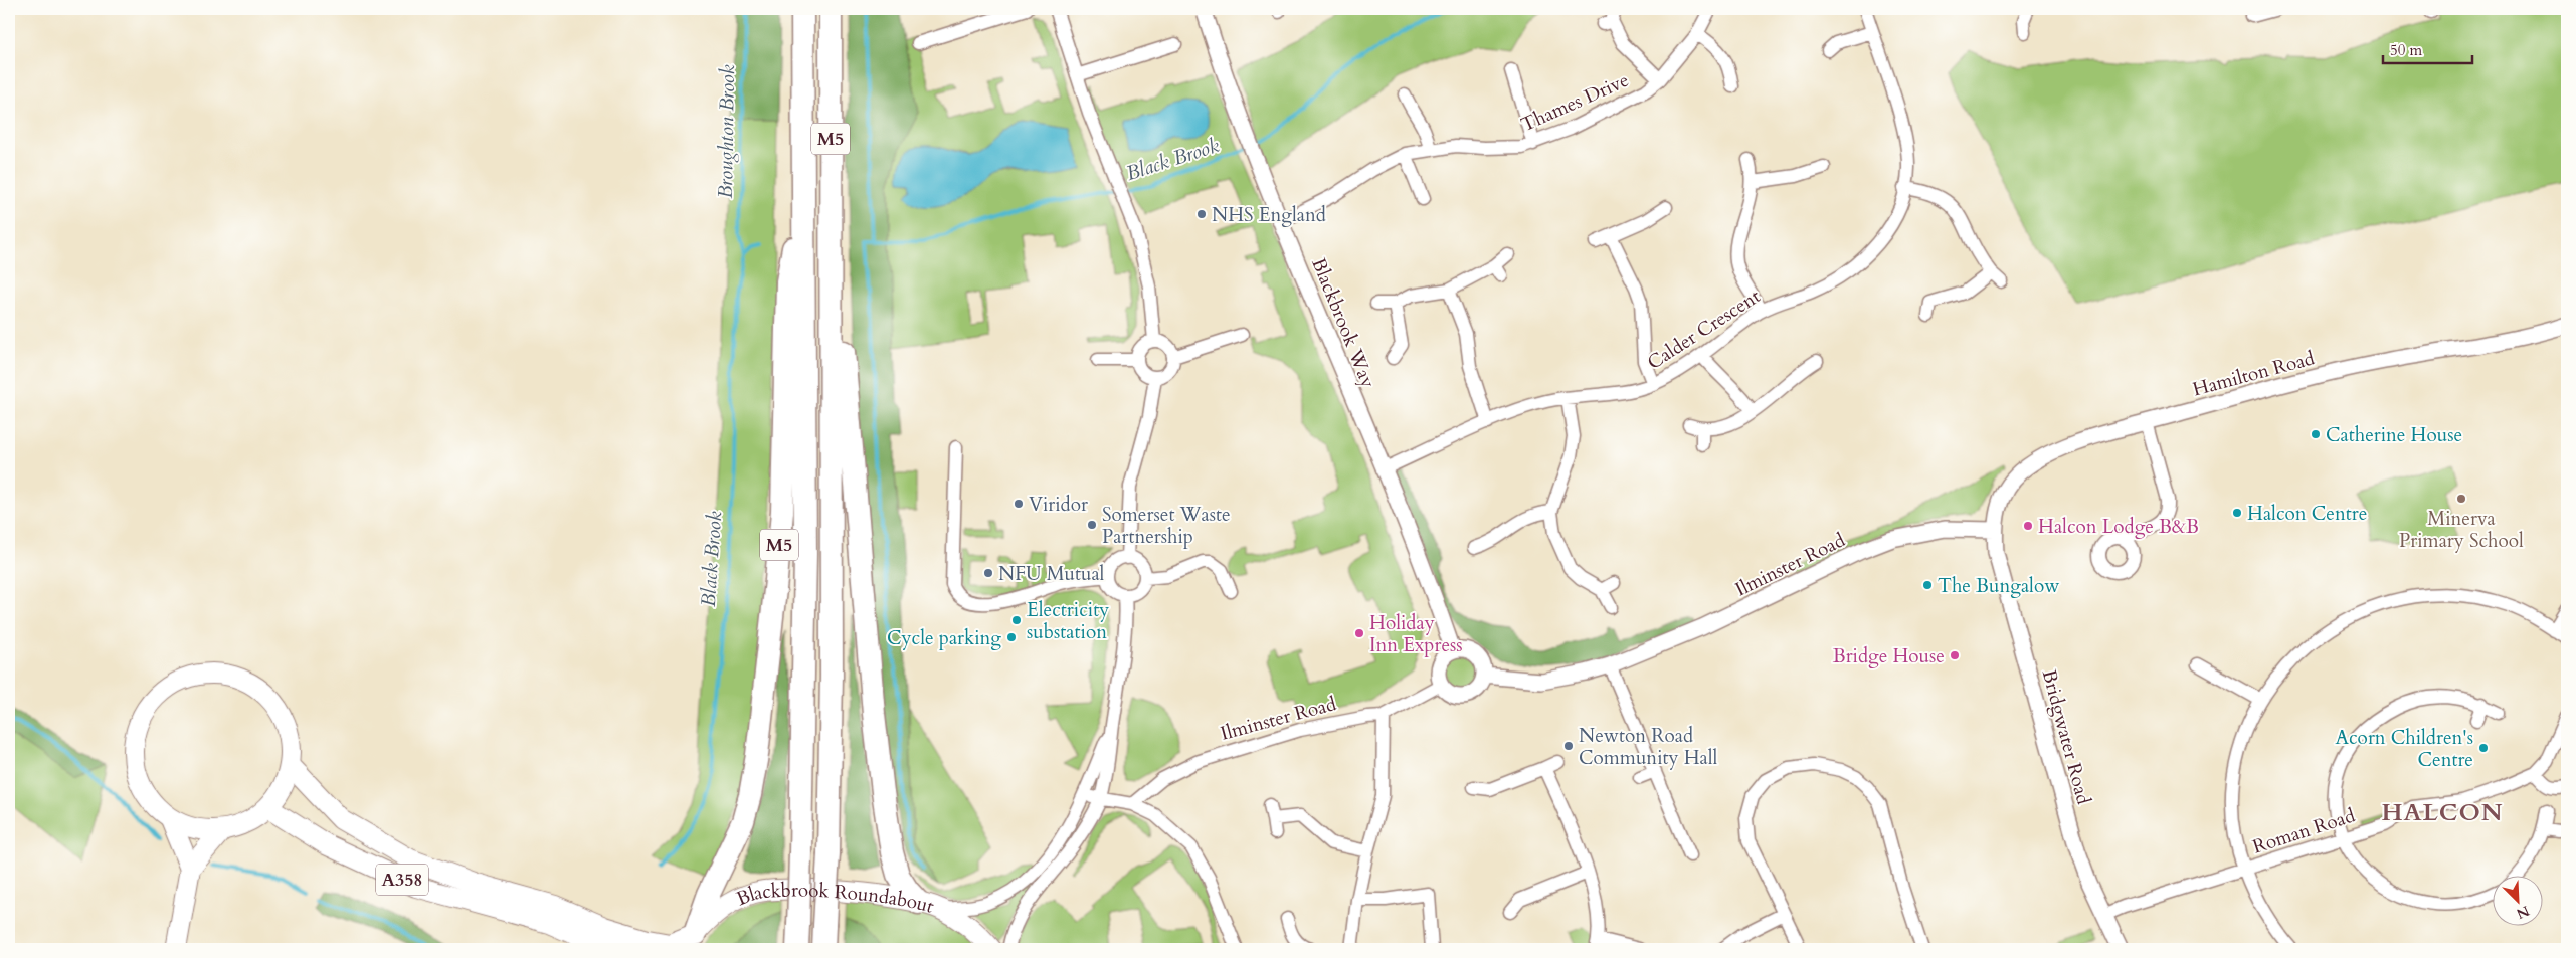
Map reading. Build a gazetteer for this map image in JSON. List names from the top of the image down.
{
  "streets": {
    "highway": ["M5", "A358", "Blackbrook Roundabout"],
    "street": [
      "Thames Drive",
      "Blackbrook Way",
      "Calder Crescent",
      "Hamilton Road",
      "Ilminster Road",
      "Bridgwater Road",
      "Roman Road"
    ]
  },
  "crossings": [
    ["Thames Drive", "Blackbrook Way"],
    ["M5", "A358"],
    ["M5", "Blackbrook Roundabout"],
    ["Blackbrook Way", "Calder Crescent"],
    ["Blackbrook Way", "Ilminster Road"],
    ["Hamilton Road", "Ilminster Road"],
    ["Hamilton Road", "Bridgwater Road"],
    ["Ilminster Road", "Bridgwater Road"],
    ["Bridgwater Road", "Roman Road"],
    ["A358", "Blackbrook Roundabout"]
  ],
  "districts": ["HALCON"],
  "water": ["Broughton Brook", "Black Brook"],
  "places": [
    "NHS England",
    "Catherine House",
    "Minerva Primary School",
    "Viridor",
    "Halcon Centre",
    "Somerset Waste Partnership",
    "Halcon Lodge B&B",
    "NFU Mutual",
    "The Bungalow",
    "Electricity substation",
    "Holiday Inn Express",
    "Cycle parking",
    "Bridge House",
    "Newton Road Community Hall",
    "Acorn Children's Centre"
  ],
  "scale_bar": "50 m",
  "north": "bottom right"
}
